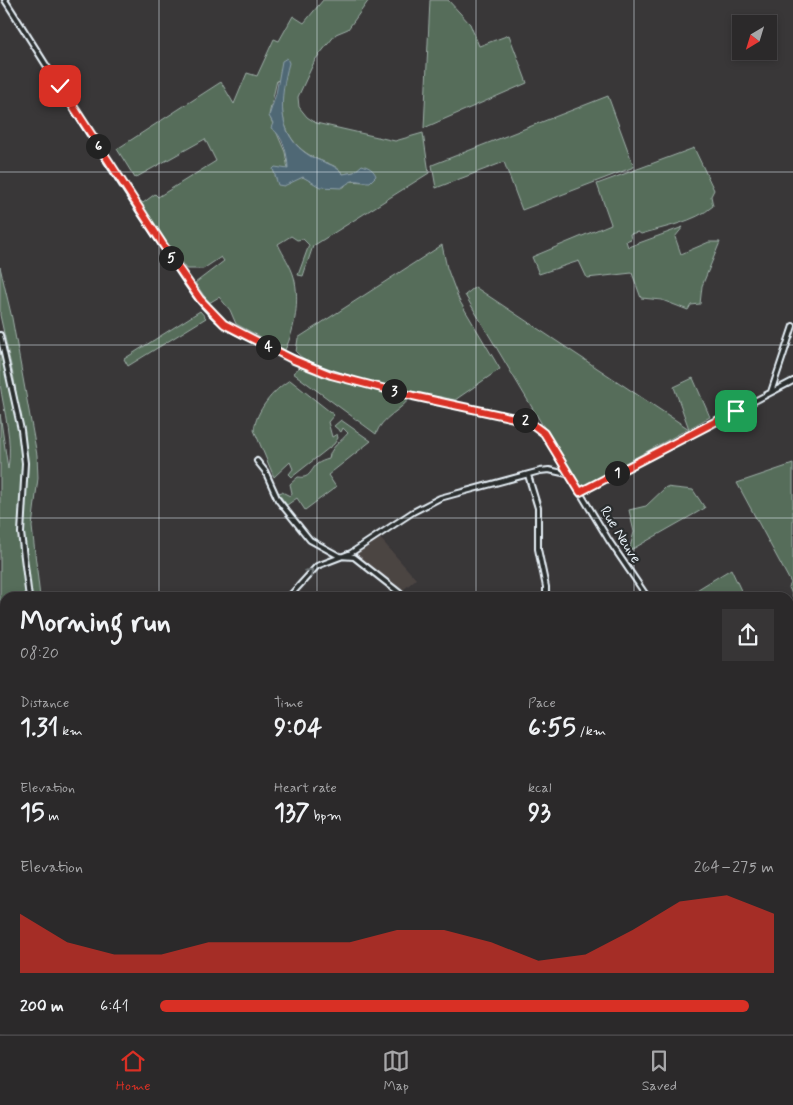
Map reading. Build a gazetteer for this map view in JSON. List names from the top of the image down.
{
  "streets": {
    "street": ["Rue Neuve"]
  },
  "north": "bottom left",
  "page": {
    "pins": [
      "6",
      "5",
      "4",
      "3",
      "2",
      "1"
    ],
    "heading": ["Morning run", "08:20"],
    "stats": [
      ["Distance", "1.31 km"],
      ["Time", "9:04"],
      ["Pace", "6:55 /km"],
      ["Elevation", "15 m"],
      ["Heart rate", "137 bpm"],
      ["kcal", "93"]
    ],
    "chart": ["Elevation", "264–275 m"],
    "list": [
      {
        "name": "200 m",
        "note": "6:41"
      }
    ],
    "tabs": ["Home", "Map", "Saved"]
  }
}
